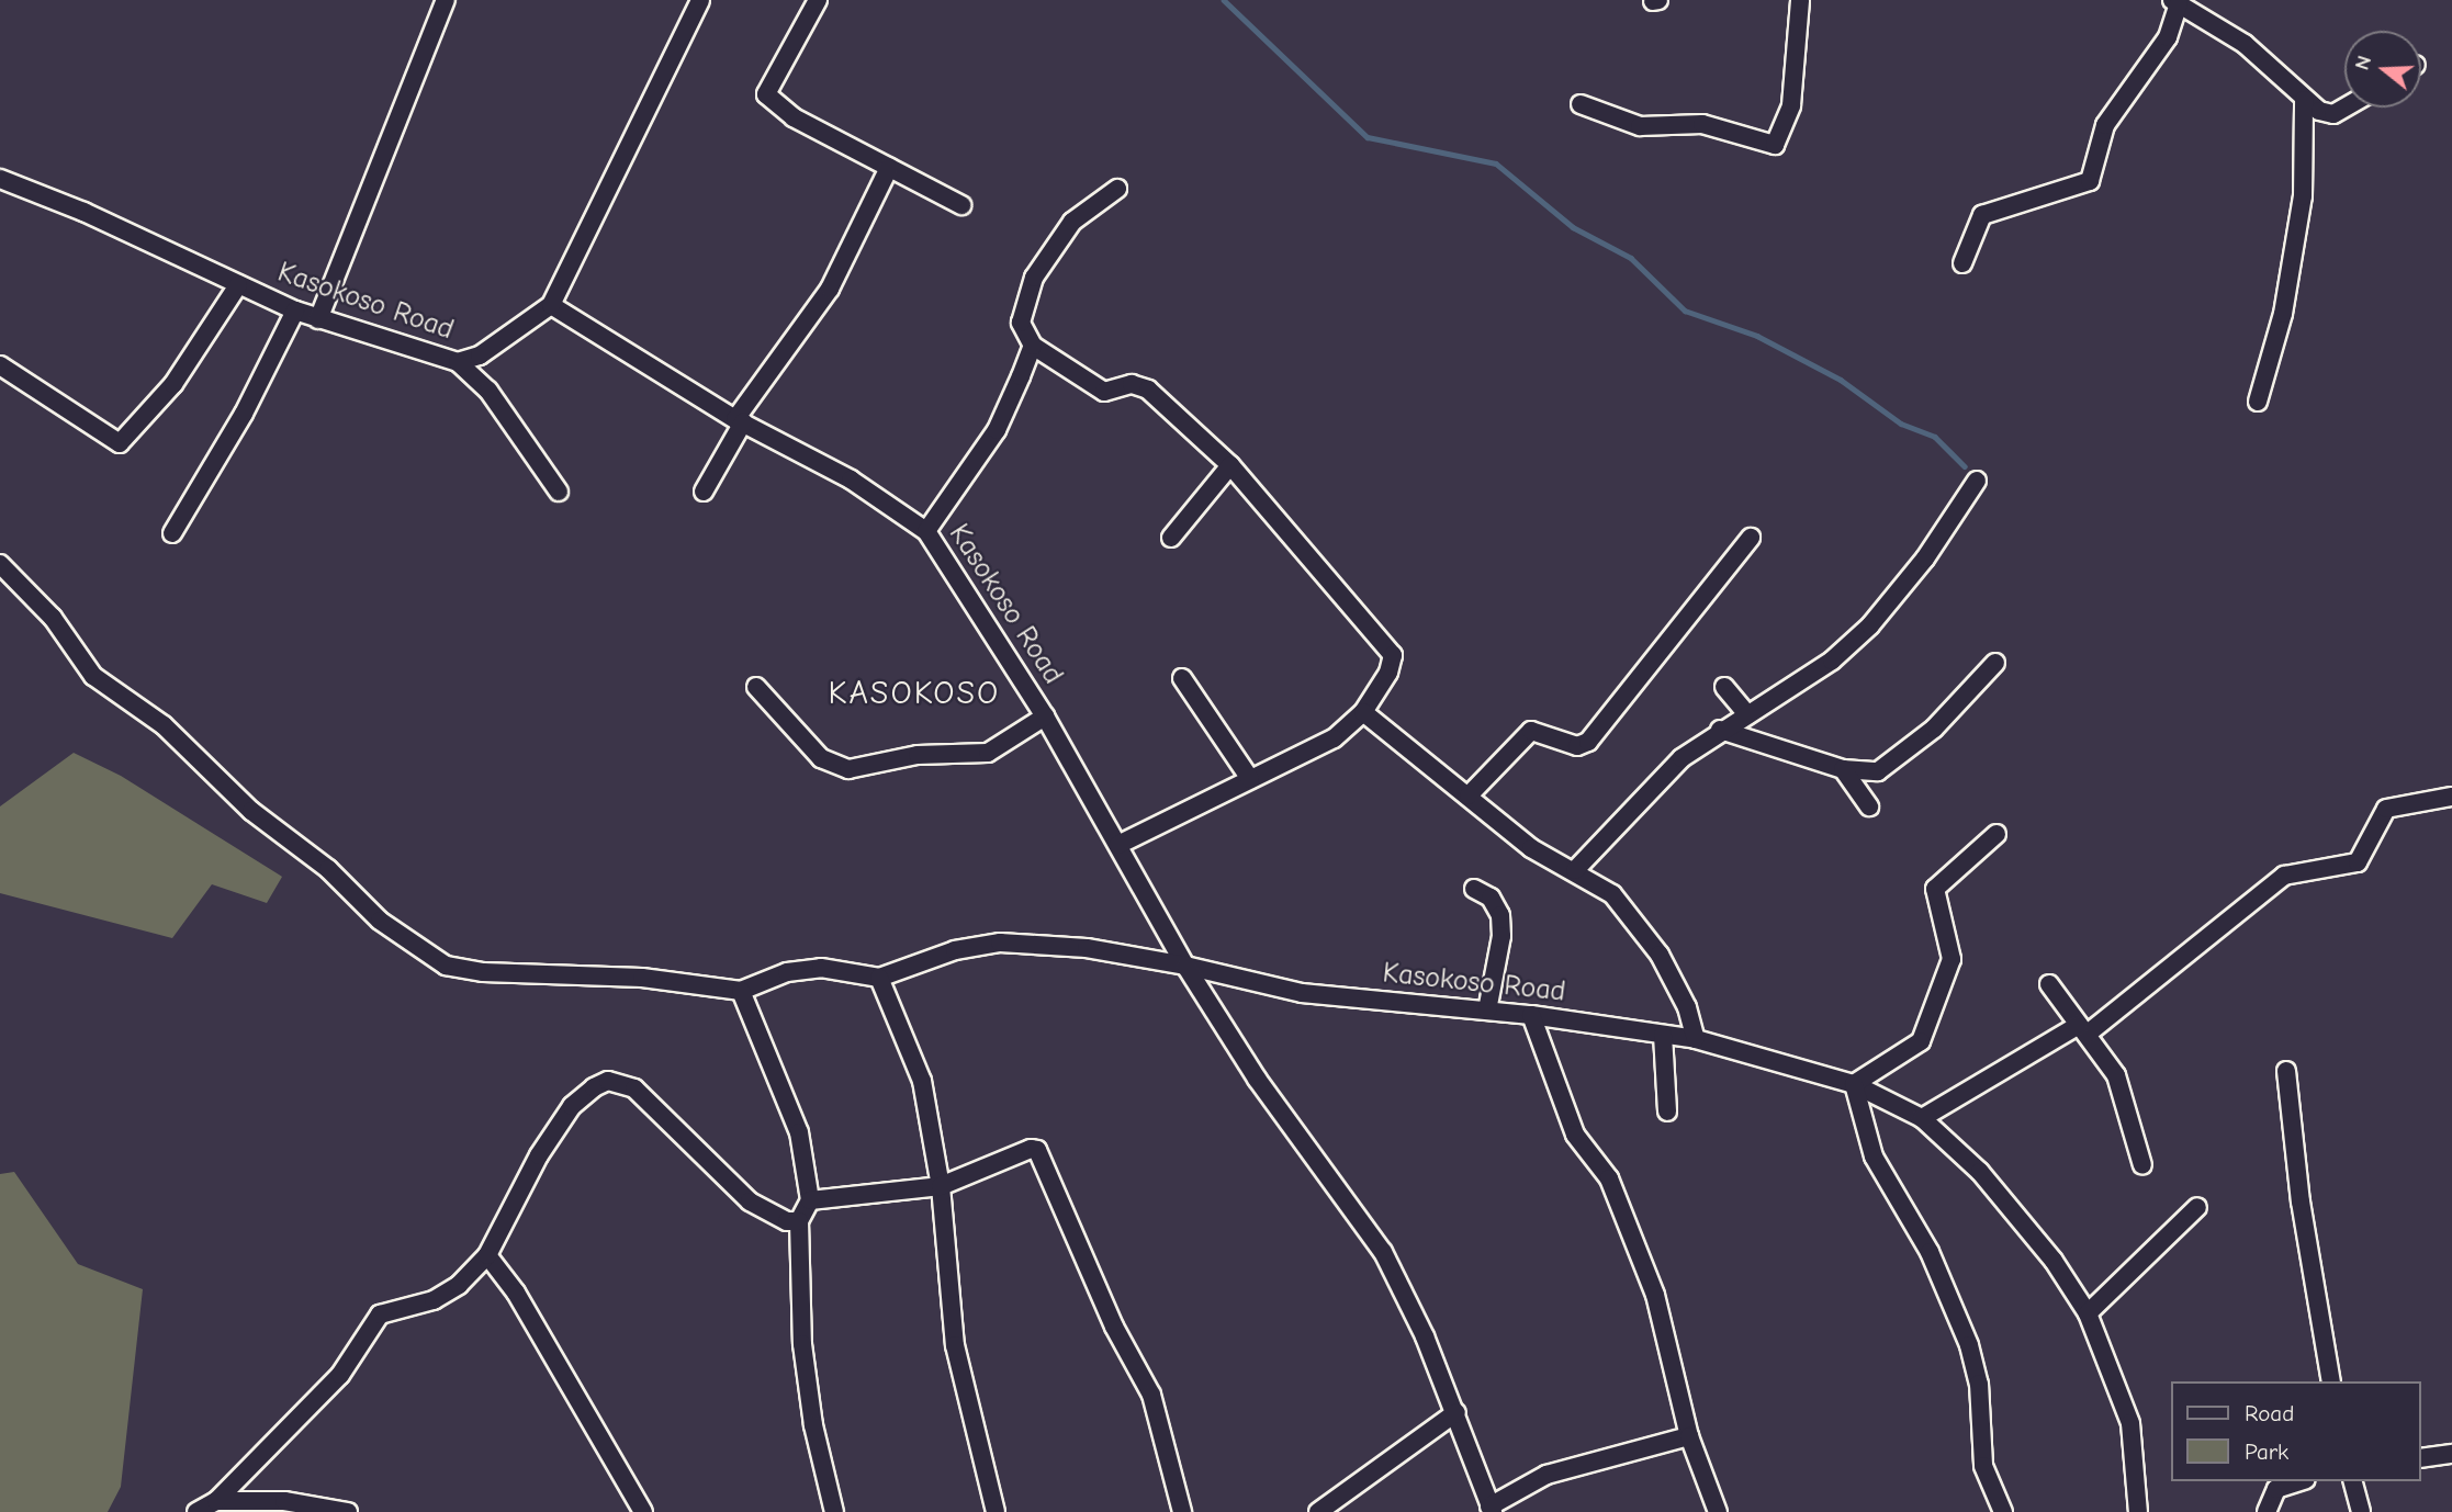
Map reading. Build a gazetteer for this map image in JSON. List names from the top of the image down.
{
  "streets": {
    "street": ["Kasokoso Road"]
  },
  "districts": ["KASOKOSO"],
  "legend": ["Road", "Park"],
  "north": "left"
}
